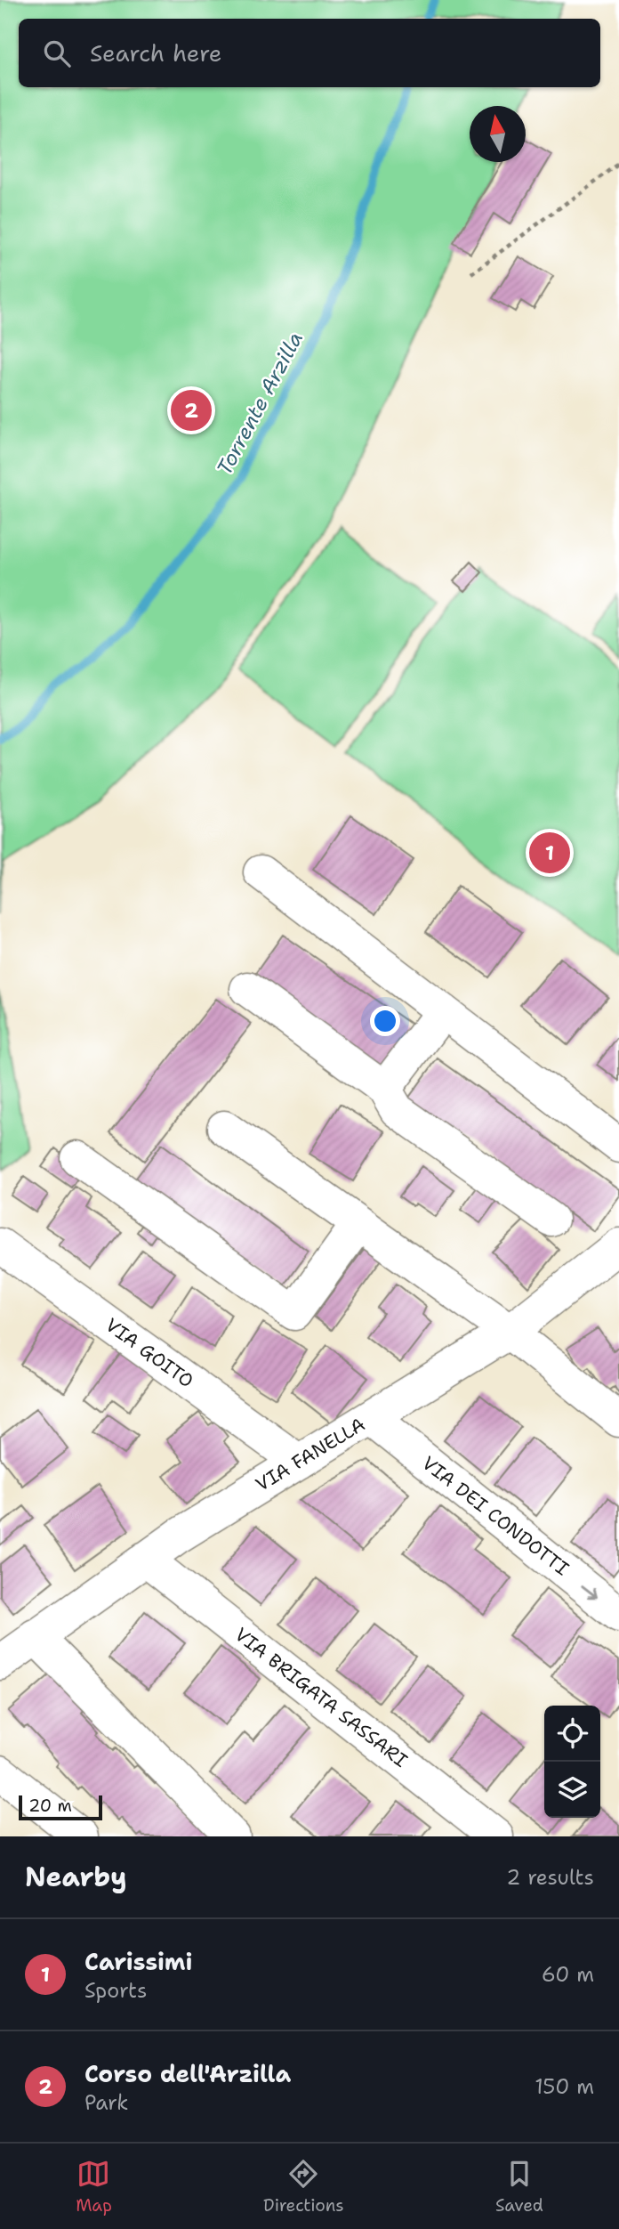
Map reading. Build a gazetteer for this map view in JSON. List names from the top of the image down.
{
  "streets": {
    "street": [
      "VIA GOITO",
      "VIA FANELLA",
      "VIA DEI CONDOTTI",
      "VIA BRIGATA SASSARI"
    ]
  },
  "crossings": [
    ["VIA GOITO", "VIA FANELLA"],
    ["VIA FANELLA", "VIA DEI CONDOTTI"],
    ["VIA FANELLA", "VIA BRIGATA SASSARI"]
  ],
  "water": ["Torrente Arzilla"],
  "scale_bar": "20 m",
  "north": "top",
  "page": {
    "search": "Search here",
    "pins": ["2", "1"],
    "scale": "20 m",
    "heading": ["Nearby", "2 results"],
    "list": [
      {
        "mark": "1",
        "name": "Carissimi",
        "note": "Sports",
        "value": "60 m"
      },
      {
        "mark": "2",
        "name": "Corso dell'Arzilla",
        "note": "Park",
        "value": "150 m"
      }
    ],
    "nav": ["Map", "Directions", "Saved"]
  }
}
